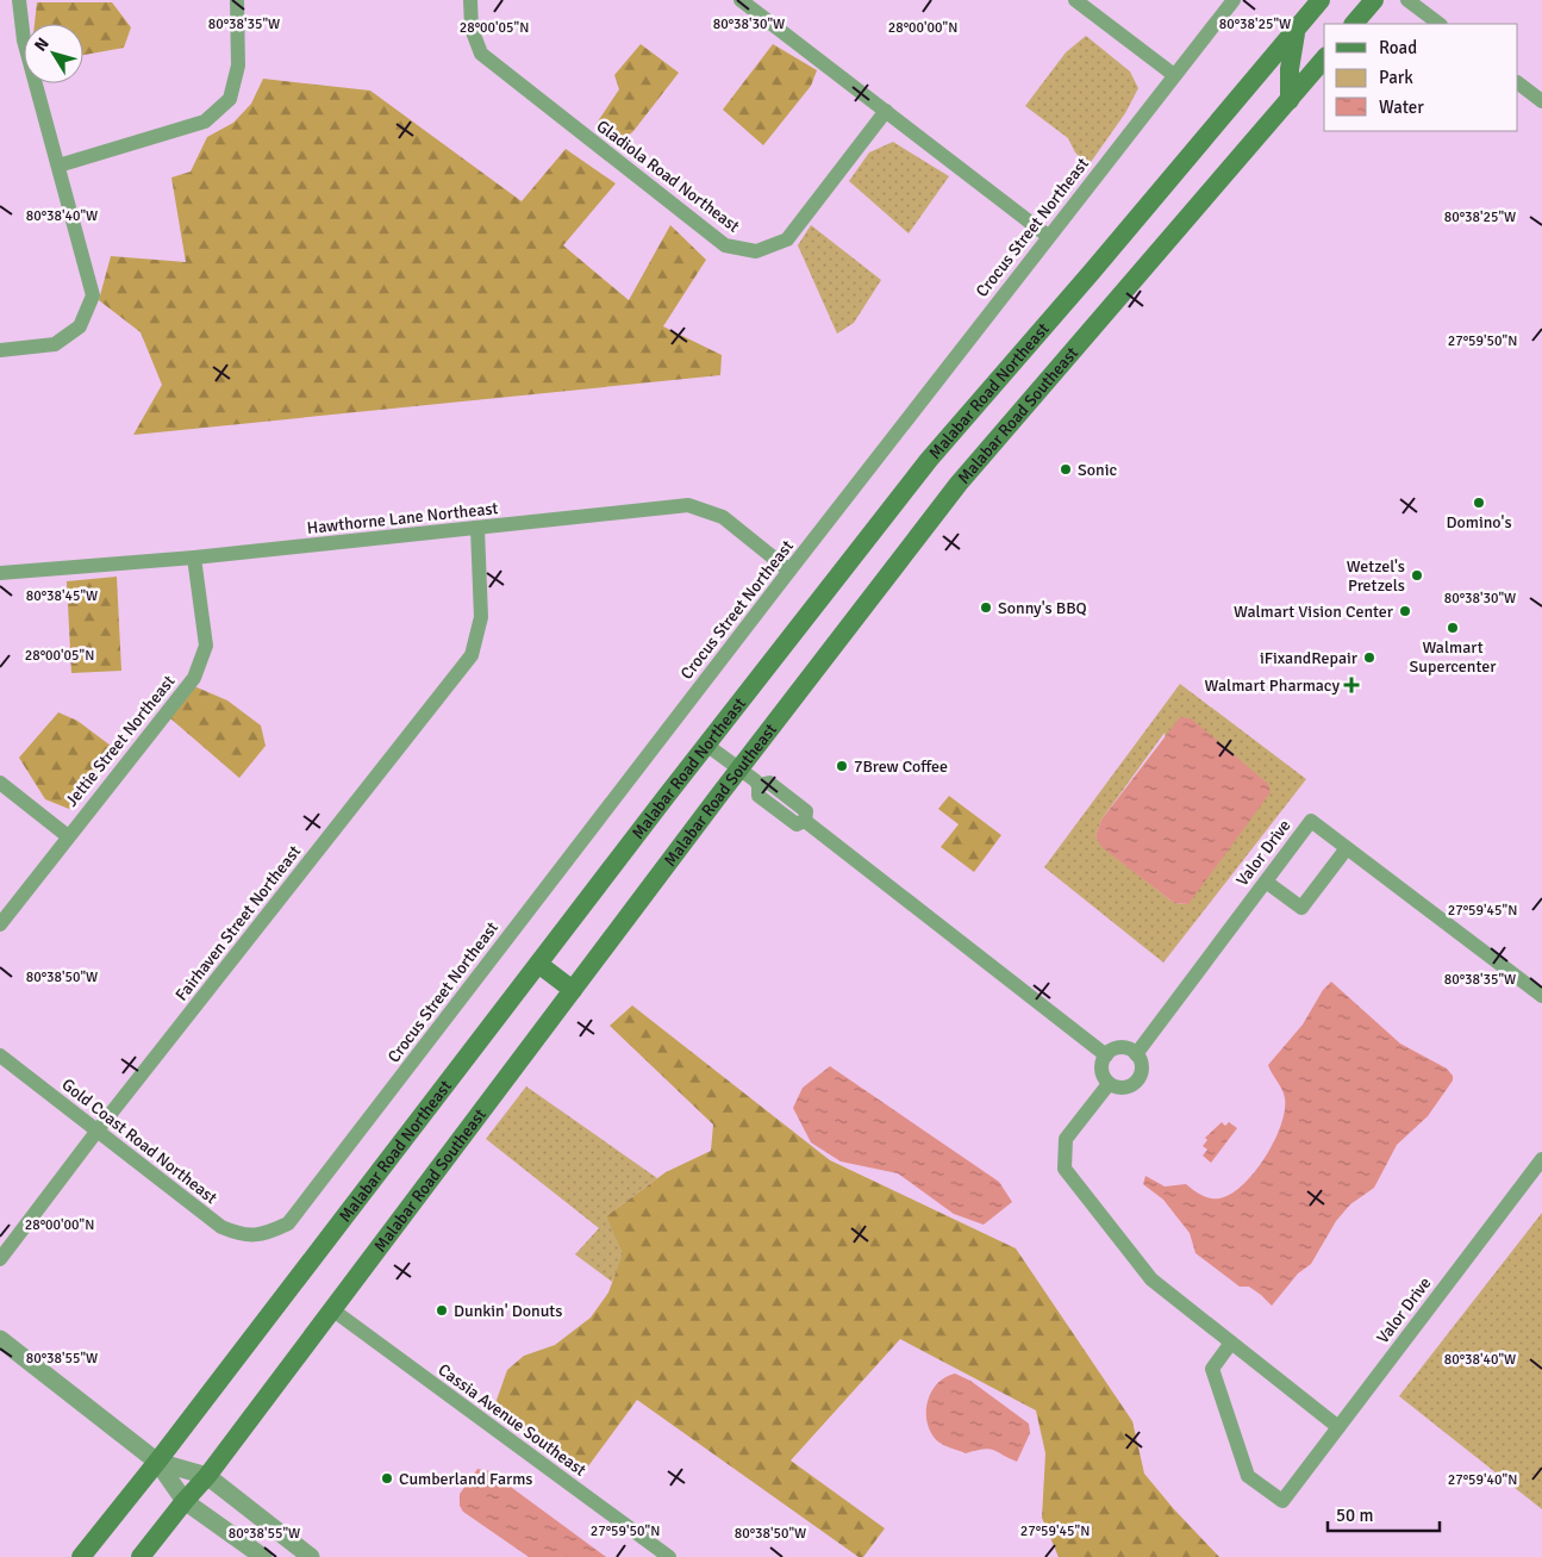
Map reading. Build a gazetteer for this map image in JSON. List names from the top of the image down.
{
  "streets": {
    "main road": ["Malabar Road Northeast", "Malabar Road Southeast"],
    "street": [
      "Gladiola Road Northeast",
      "Crocus Street Northeast",
      "Hawthorne Lane Northeast",
      "Jettie Street Northeast",
      "Valor Drive",
      "Fairhaven Street Northeast",
      "Gold Coast Road Northeast",
      "Cassia Avenue Southeast"
    ]
  },
  "crossings": [
    ["Crocus Street Northeast", "Hawthorne Lane Northeast"],
    ["Crocus Street Northeast", "Gold Coast Road Northeast"],
    ["Malabar Road Southeast", "Cassia Avenue Southeast"],
    ["Hawthorne Lane Northeast", "Jettie Street Northeast"],
    ["Hawthorne Lane Northeast", "Fairhaven Street Northeast"],
    ["Fairhaven Street Northeast", "Gold Coast Road Northeast"]
  ],
  "places": {
    "other": [
      "Sonic",
      "Domino's",
      "Wetzel's Pretzels",
      "Sonny's BBQ",
      "Walmart Vision Center",
      "Walmart Supercenter",
      "iFixandRepair",
      "7Brew Coffee",
      "Dunkin' Donuts",
      "Cumberland Farms"
    ],
    "health": ["Walmart Pharmacy"]
  },
  "legend": ["Road", "Park", "Water"],
  "scale_bar": "50 m",
  "north": "top left",
  "coordinates": [
    "80°38'35\"W",
    "80°38'30\"W",
    "80°38'25\"W",
    "28°00'05\"N",
    "28°00'00\"N",
    "80°38'40\"W",
    "27°59'50\"N",
    "80°38'45\"W",
    "27°59'45\"N",
    "80°38'50\"W",
    "80°38'55\"W",
    "27°59'40\"N"
  ]
}
